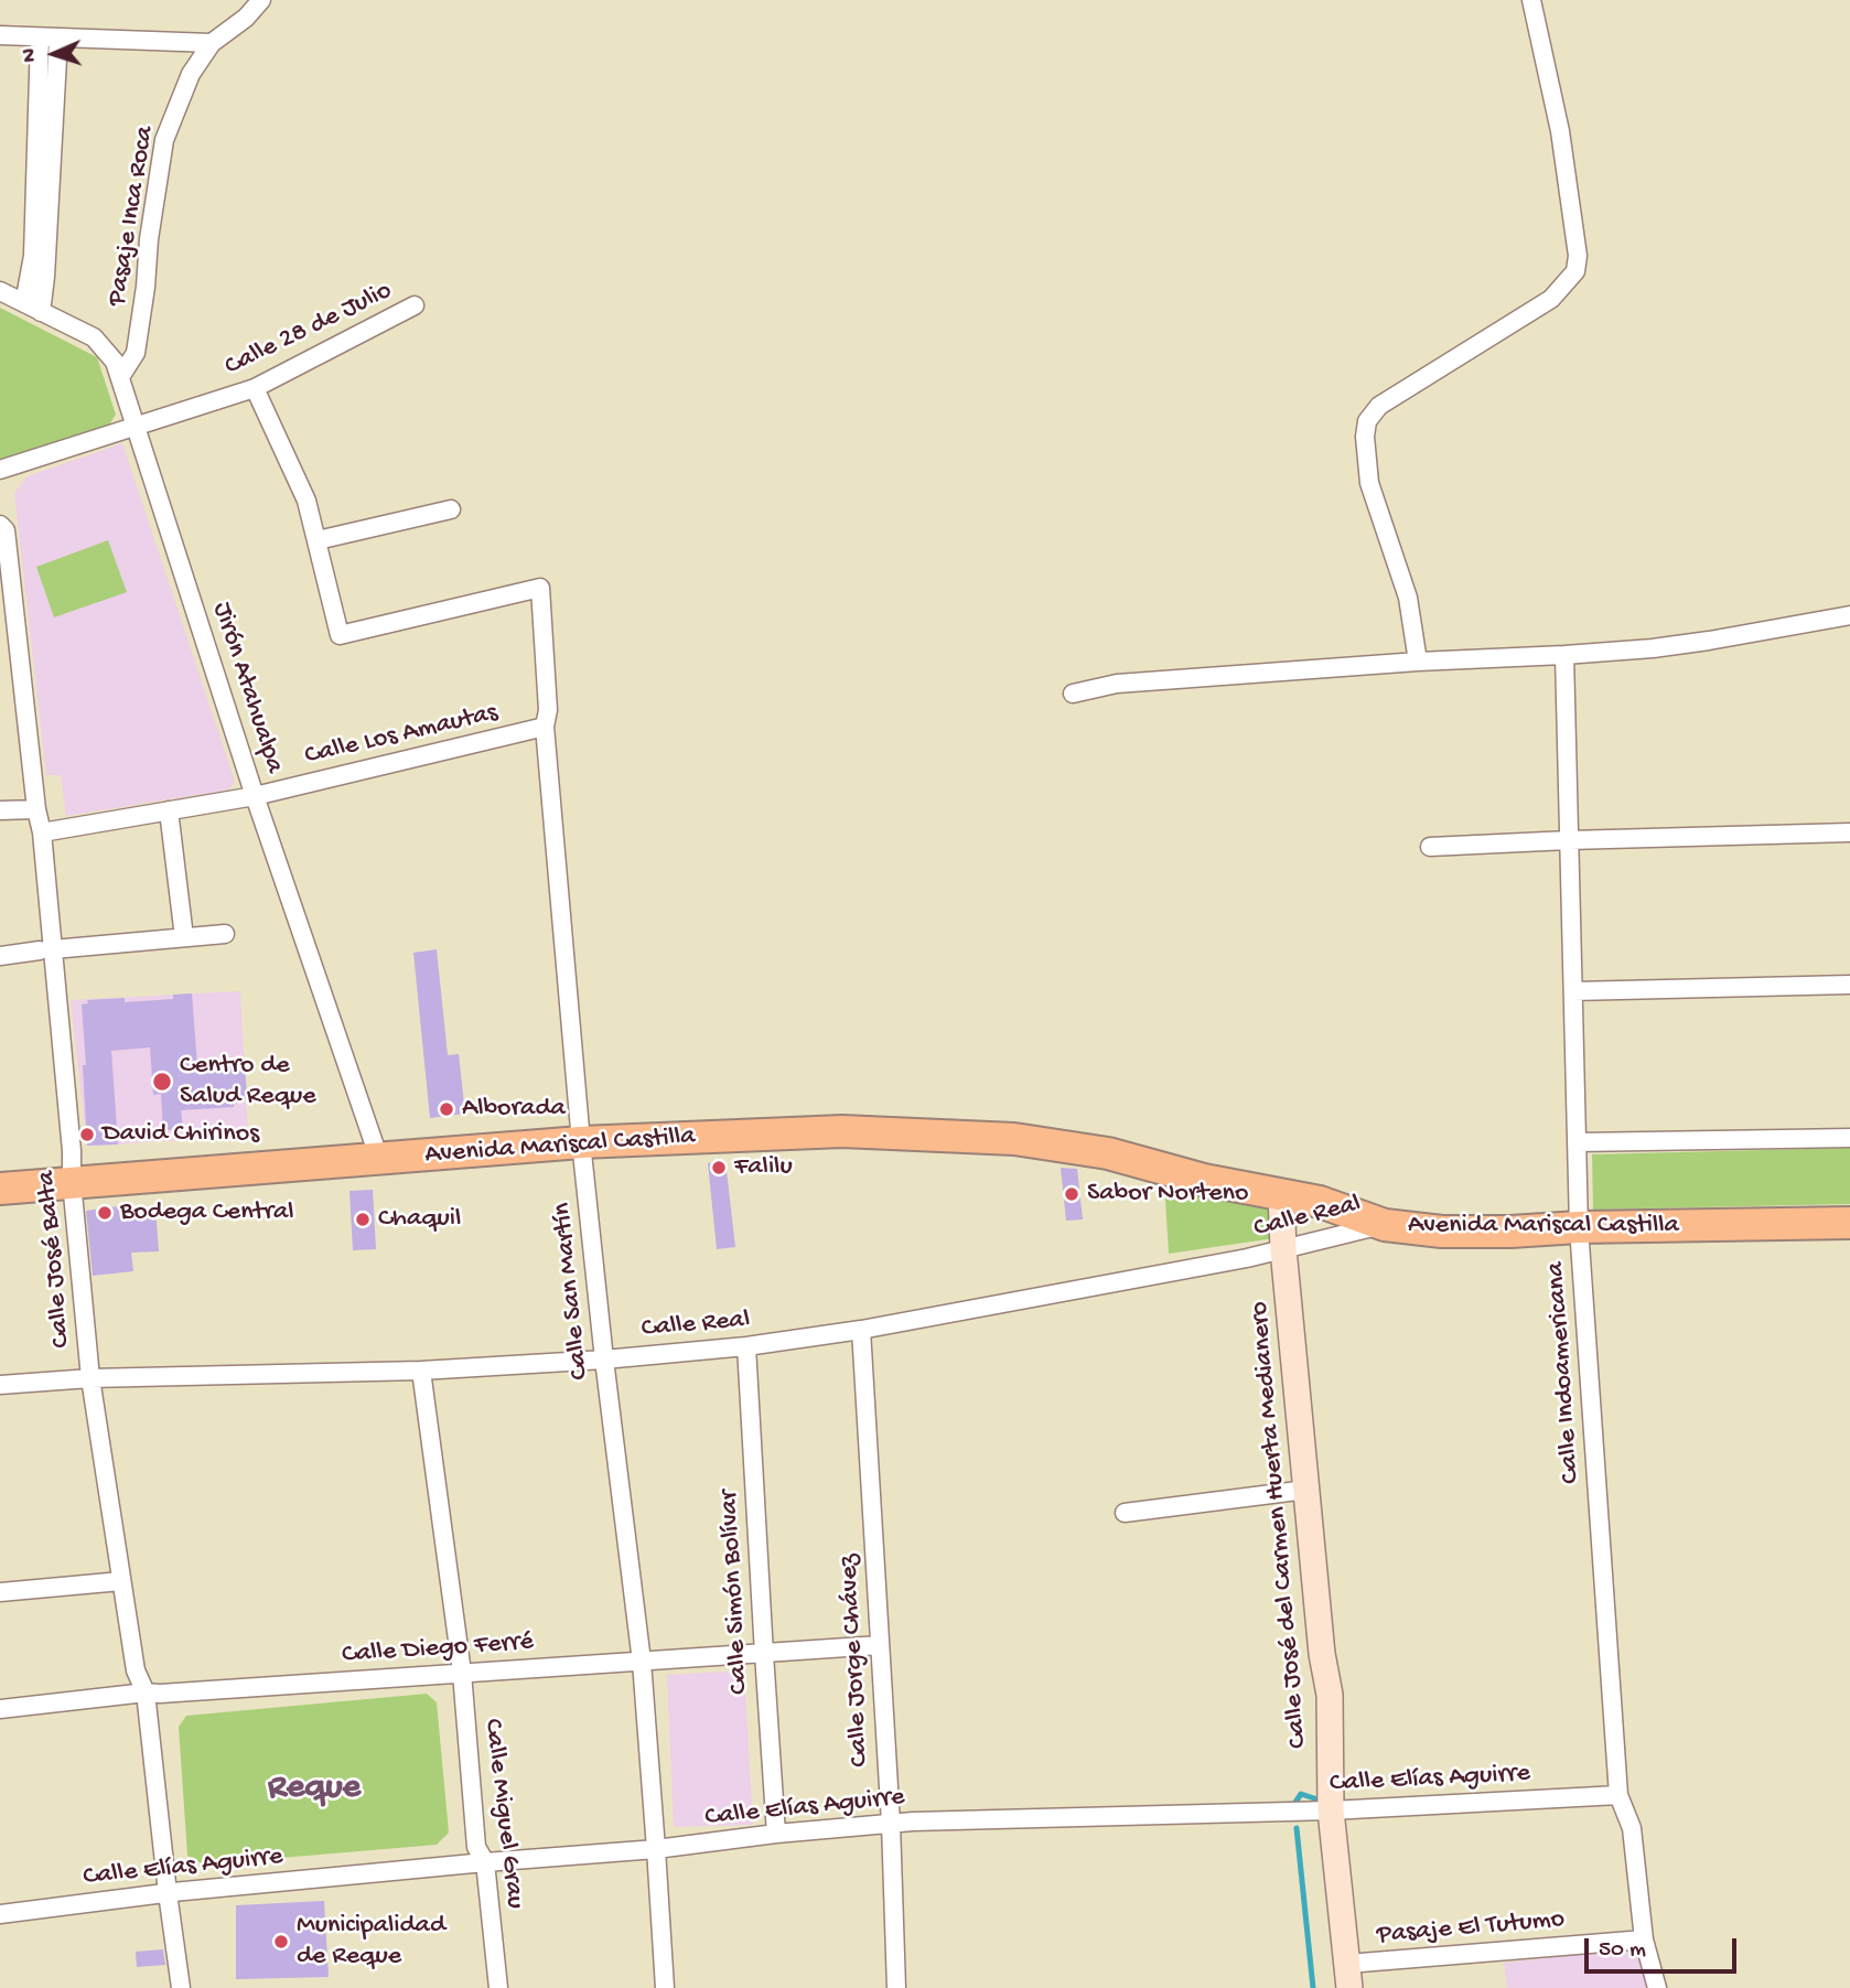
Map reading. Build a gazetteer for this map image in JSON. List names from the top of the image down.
{
  "streets": {
    "highway": ["Avenida Mariscal Castilla"],
    "street": [
      "Pasaje Inca Roca",
      "Calle 28 de Julio",
      "Jirón Atahualpa",
      "Calle Los Amautas",
      "Calle Real",
      "Calle José Balta",
      "Calle San Martín",
      "Calle Indoamericana",
      "Calle José del Carmen Huerta Medianero",
      "Calle Simón Bolívar",
      "Calle Diego Ferré",
      "Calle Jorge Chávez",
      "Calle Elías Aguirre",
      "Calle Miguel Grau",
      "Pasaje El Tutumo"
    ]
  },
  "crossings": [
    ["Pasaje Inca Roca", "Jirón Atahualpa"],
    ["Calle 28 de Julio", "Jirón Atahualpa"],
    ["Jirón Atahualpa", "Calle Los Amautas"],
    ["Jirón Atahualpa", "Avenida Mariscal Castilla"],
    ["Calle Los Amautas", "Calle José Balta"],
    ["Calle Los Amautas", "Calle San Martín"],
    ["Avenida Mariscal Castilla", "Calle Real"],
    ["Avenida Mariscal Castilla", "Calle José Balta"],
    ["Avenida Mariscal Castilla", "Calle San Martín"],
    ["Avenida Mariscal Castilla", "Calle Indoamericana"],
    ["Avenida Mariscal Castilla", "Calle José del Carmen Huerta Medianero"],
    ["Calle Real", "Calle José Balta"],
    ["Calle Real", "Calle San Martín"],
    ["Calle Real", "Calle José del Carmen Huerta Medianero"],
    ["Calle Real", "Calle Simón Bolívar"],
    ["Calle Real", "Calle Jorge Chávez"],
    ["Calle Real", "Calle Miguel Grau"],
    ["Calle José Balta", "Calle Diego Ferré"],
    ["Calle José Balta", "Calle Elías Aguirre"],
    ["Calle San Martín", "Calle Diego Ferré"],
    ["Calle San Martín", "Calle Elías Aguirre"],
    ["Calle Indoamericana", "Calle Elías Aguirre"],
    ["Calle Indoamericana", "Pasaje El Tutumo"],
    ["Calle José del Carmen Huerta Medianero", "Calle Elías Aguirre"],
    ["Calle José del Carmen Huerta Medianero", "Pasaje El Tutumo"],
    ["Calle Simón Bolívar", "Calle Diego Ferré"],
    ["Calle Simón Bolívar", "Calle Elías Aguirre"],
    ["Calle Diego Ferré", "Calle Jorge Chávez"],
    ["Calle Diego Ferré", "Calle Miguel Grau"],
    ["Calle Jorge Chávez", "Calle Elías Aguirre"],
    ["Calle Elías Aguirre", "Calle Miguel Grau"]
  ],
  "districts": ["Reque"],
  "places": [
    "Centro de Salud Reque",
    "Alborada",
    "David Chirinos",
    "Falilu",
    "Sabor Norteno",
    "Bodega Central",
    "Chaquil",
    "Municipalidad de Reque"
  ],
  "scale_bar": "50 m",
  "north": "left"
}
